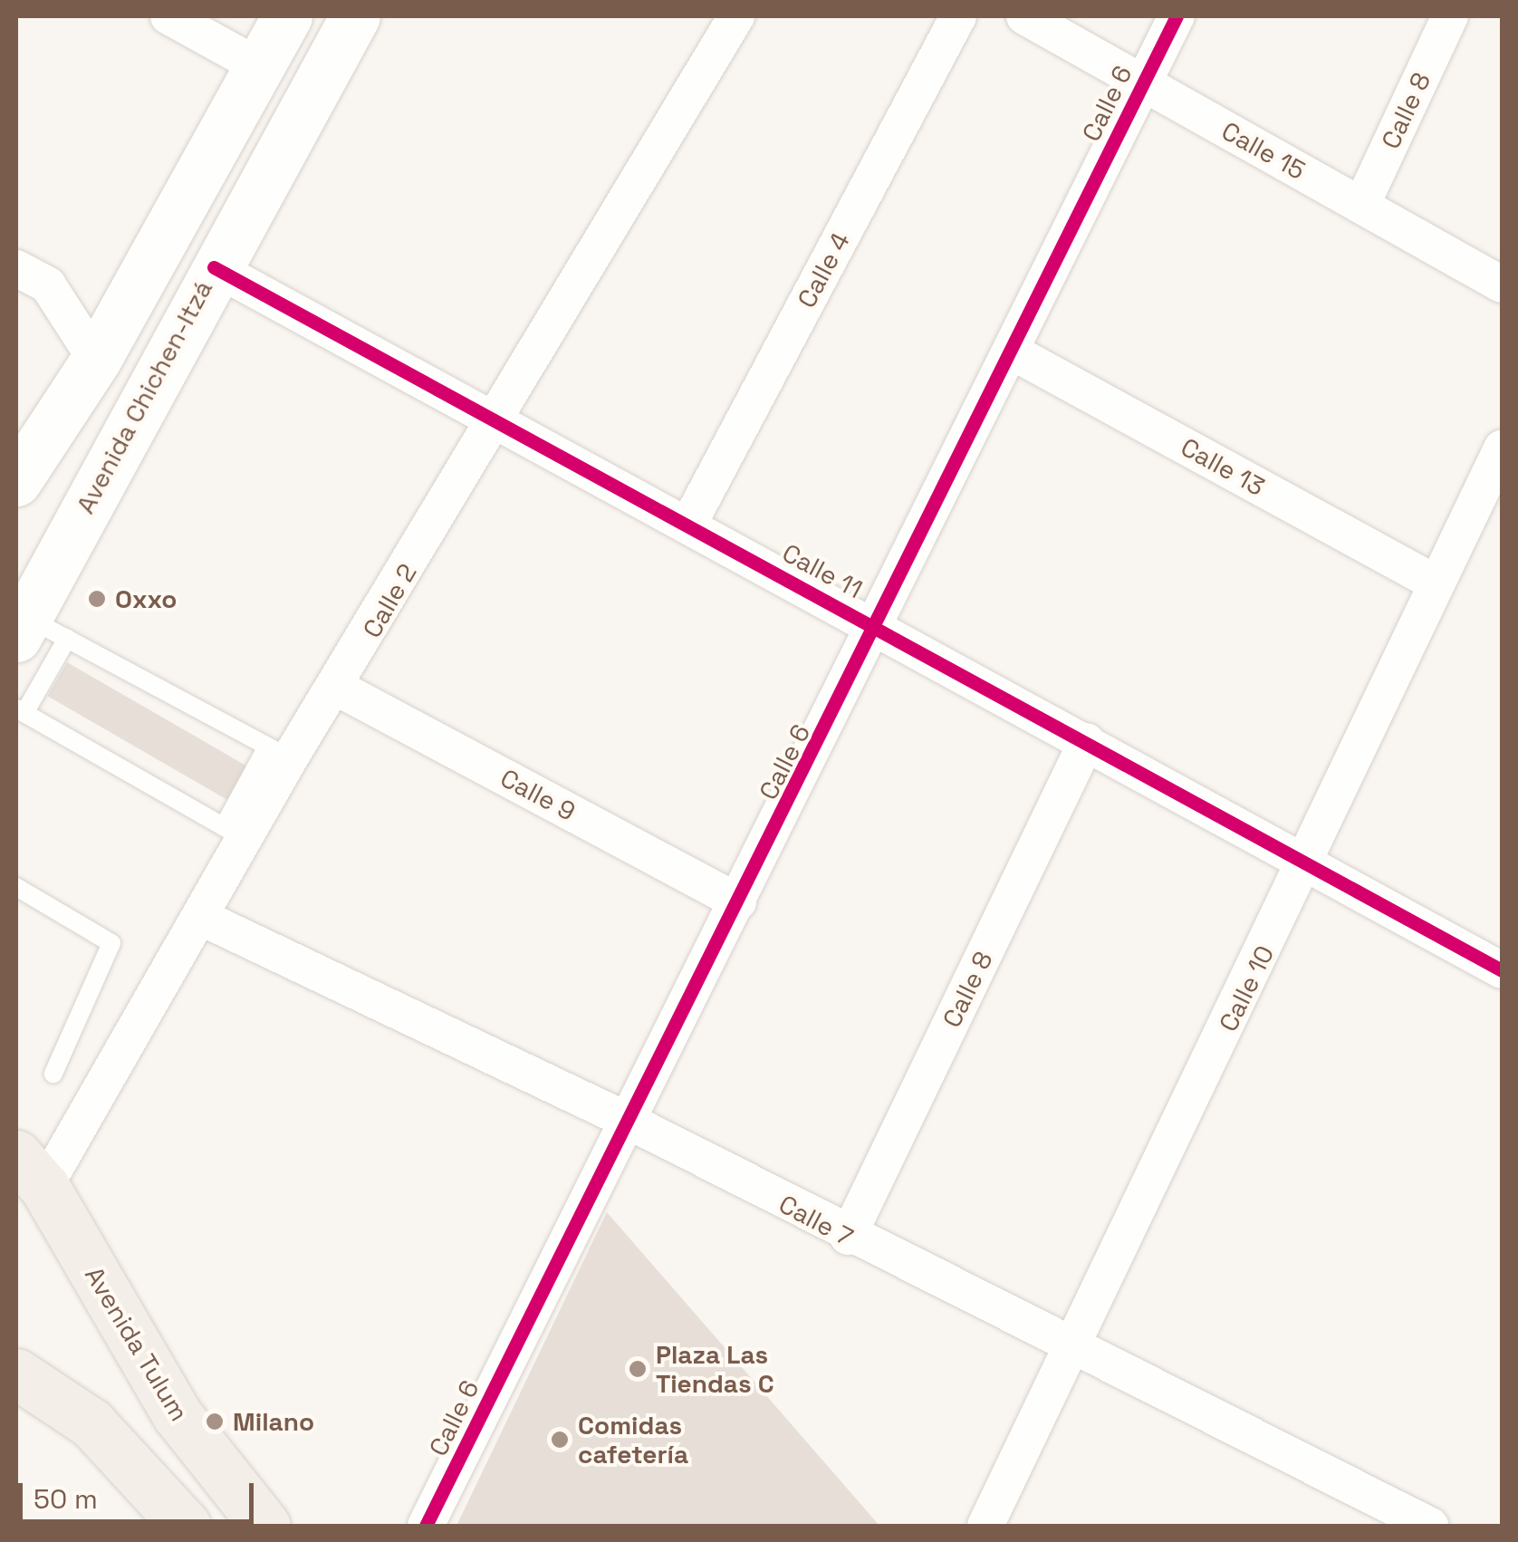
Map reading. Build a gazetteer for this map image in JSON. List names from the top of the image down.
{
  "streets": {
    "main road": ["Avenida Chichen-Itzá", "Avenida Tulum"],
    "street": [
      "Calle 6",
      "Calle 8",
      "Calle 15",
      "Calle 4",
      "Calle 13",
      "Calle 11",
      "Calle 2",
      "Calle 9",
      "Calle 10",
      "Calle 7"
    ]
  },
  "crossings": [
    ["Calle 6", "Calle 15"],
    ["Calle 6", "Calle 13"],
    ["Calle 6", "Calle 11"],
    ["Calle 6", "Calle 9"],
    ["Calle 6", "Calle 7"],
    ["Calle 8", "Calle 15"],
    ["Calle 8", "Calle 11"],
    ["Calle 8", "Calle 7"],
    ["Calle 4", "Calle 11"],
    ["Avenida Chichen-Itzá", "Calle 11"],
    ["Calle 13", "Calle 10"],
    ["Calle 11", "Calle 2"],
    ["Calle 11", "Calle 10"],
    ["Calle 2", "Calle 9"],
    ["Calle 2", "Calle 7"],
    ["Calle 2", "Avenida Tulum"],
    ["Calle 10", "Calle 7"]
  ],
  "places": [
    "Oxxo",
    "Plaza Las Tiendas C",
    "Milano",
    "Comidas cafetería"
  ],
  "scale_bar": "50 m"
}
